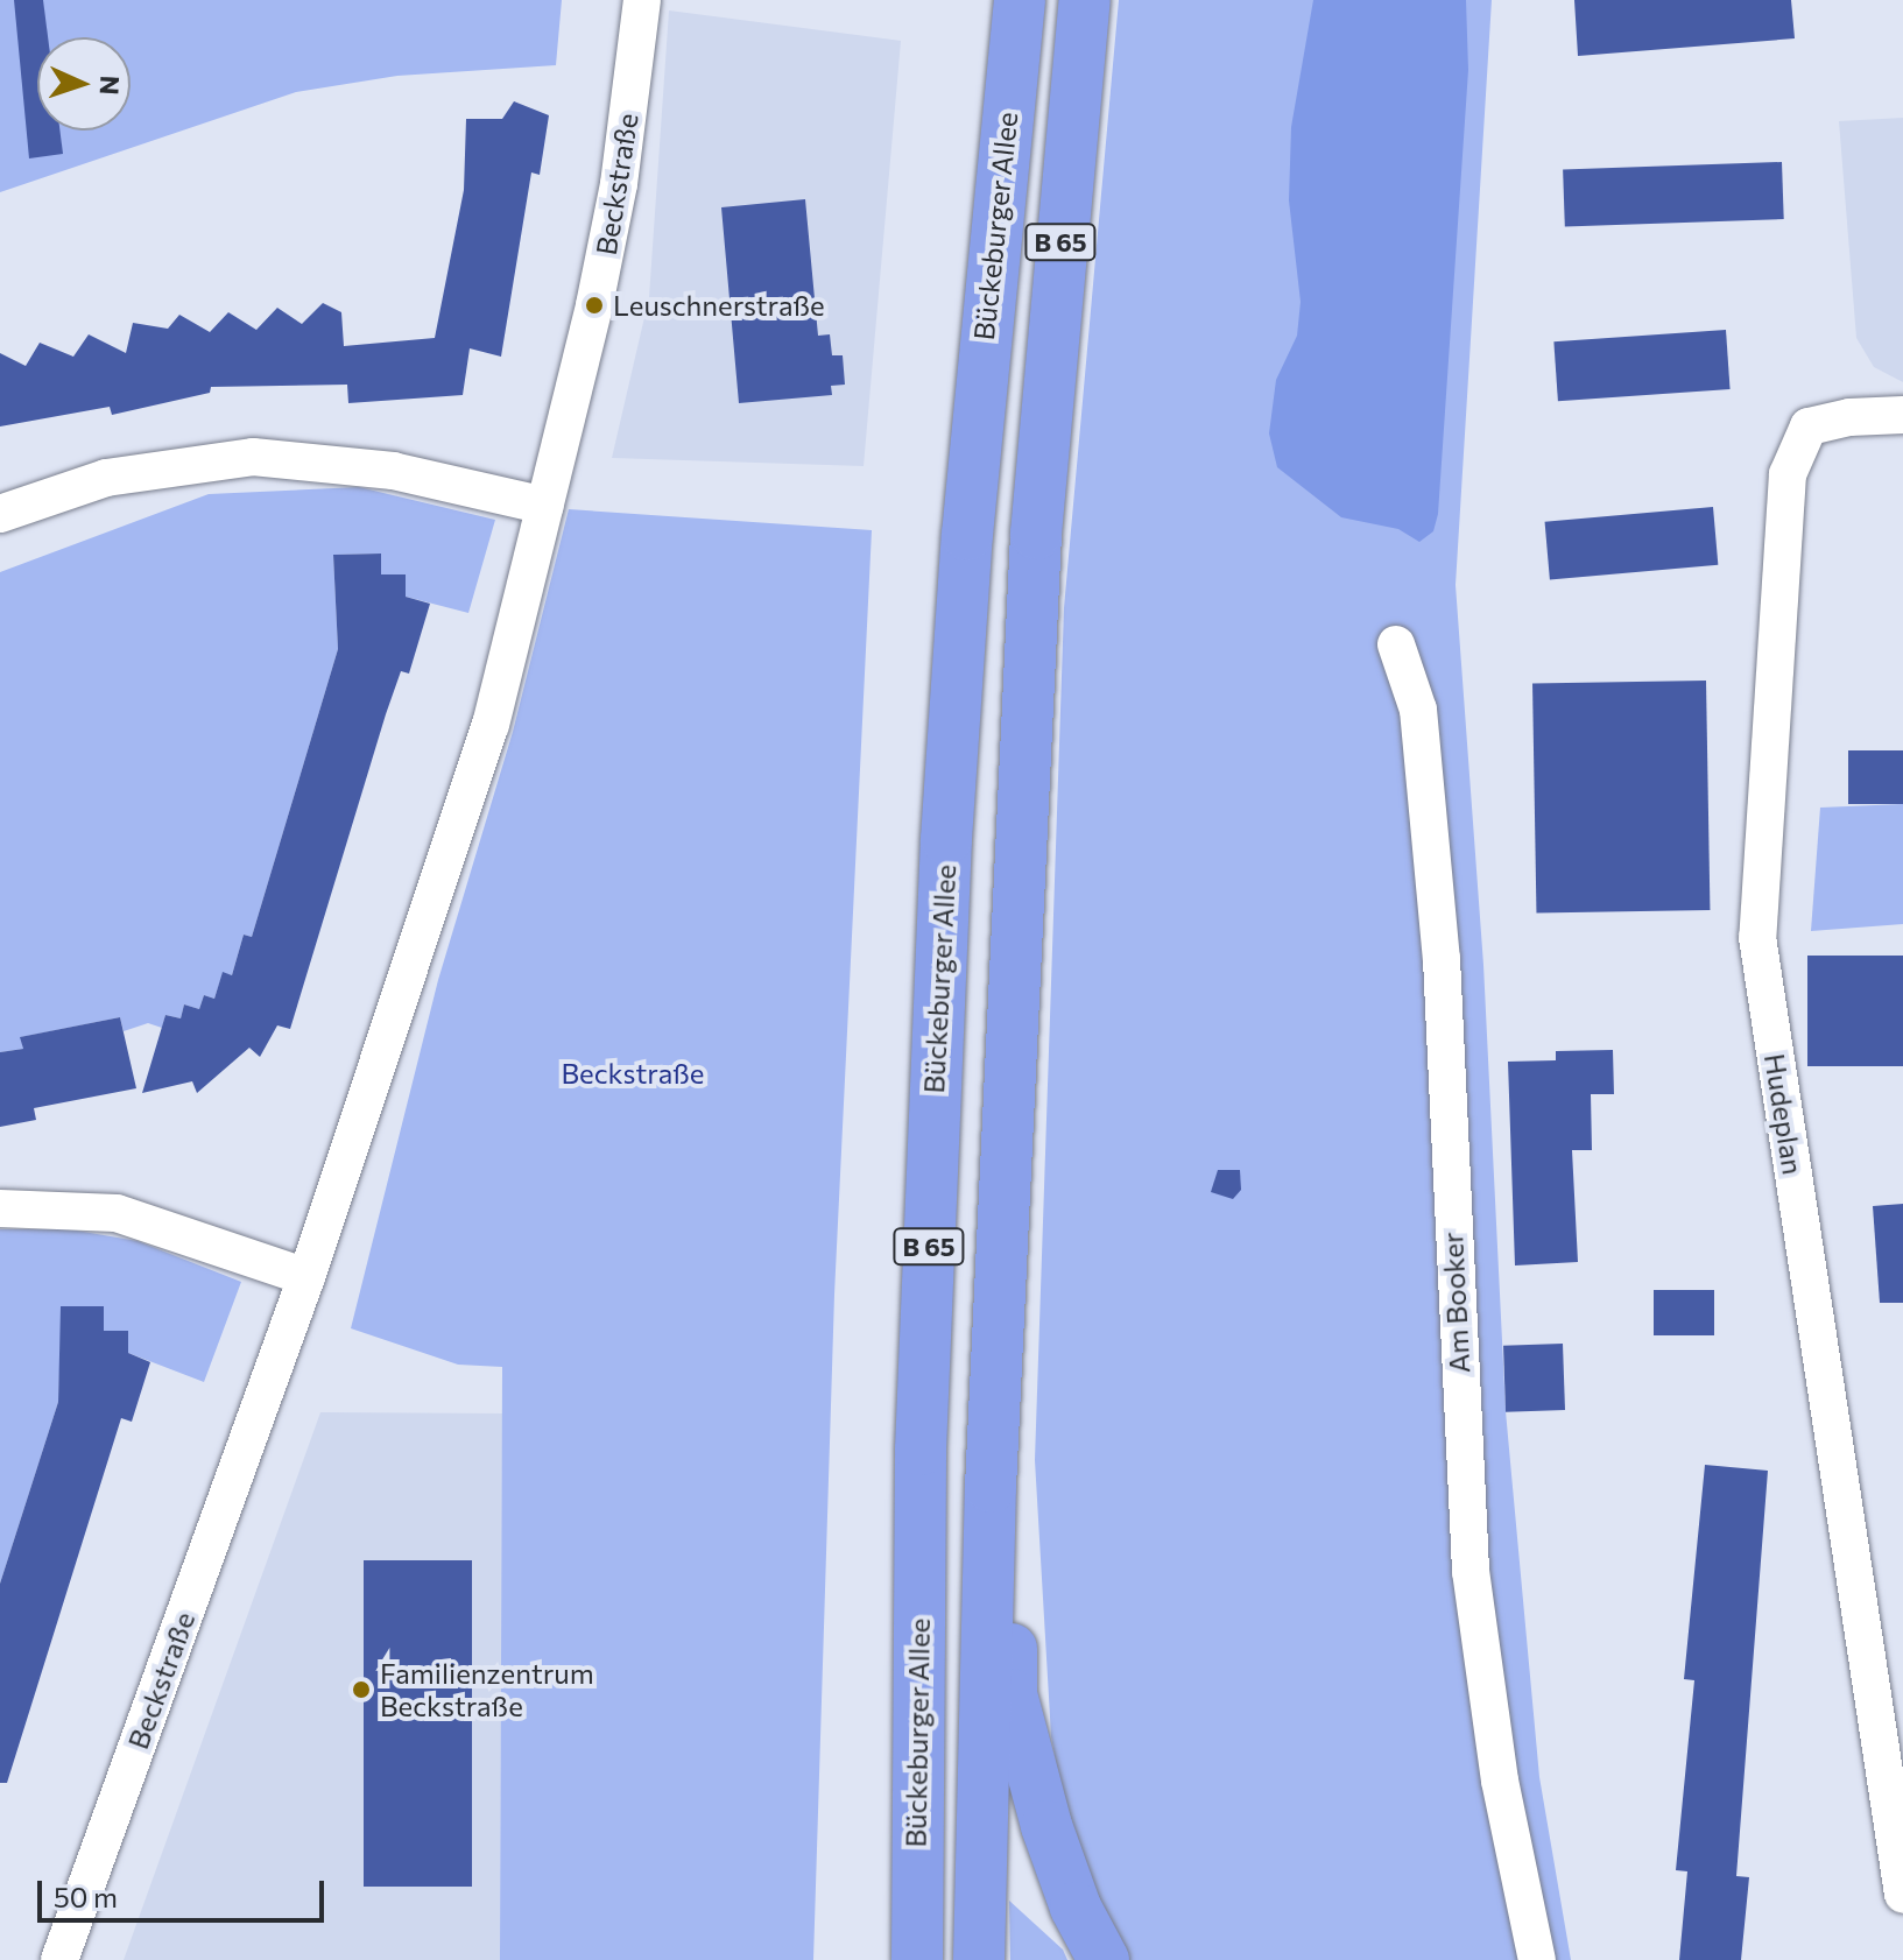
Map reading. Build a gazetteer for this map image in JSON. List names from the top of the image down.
{
  "streets": {
    "highway": ["Bückeburger Allee", "B 65"],
    "street": ["Beckstraße", "Hudeplan", "Am Booker"]
  },
  "parks": ["Beckstraße"],
  "places": ["Leuschnerstraße", "Familienzentrum Beckstraße"],
  "scale_bar": "50 m",
  "north": "right"
}
